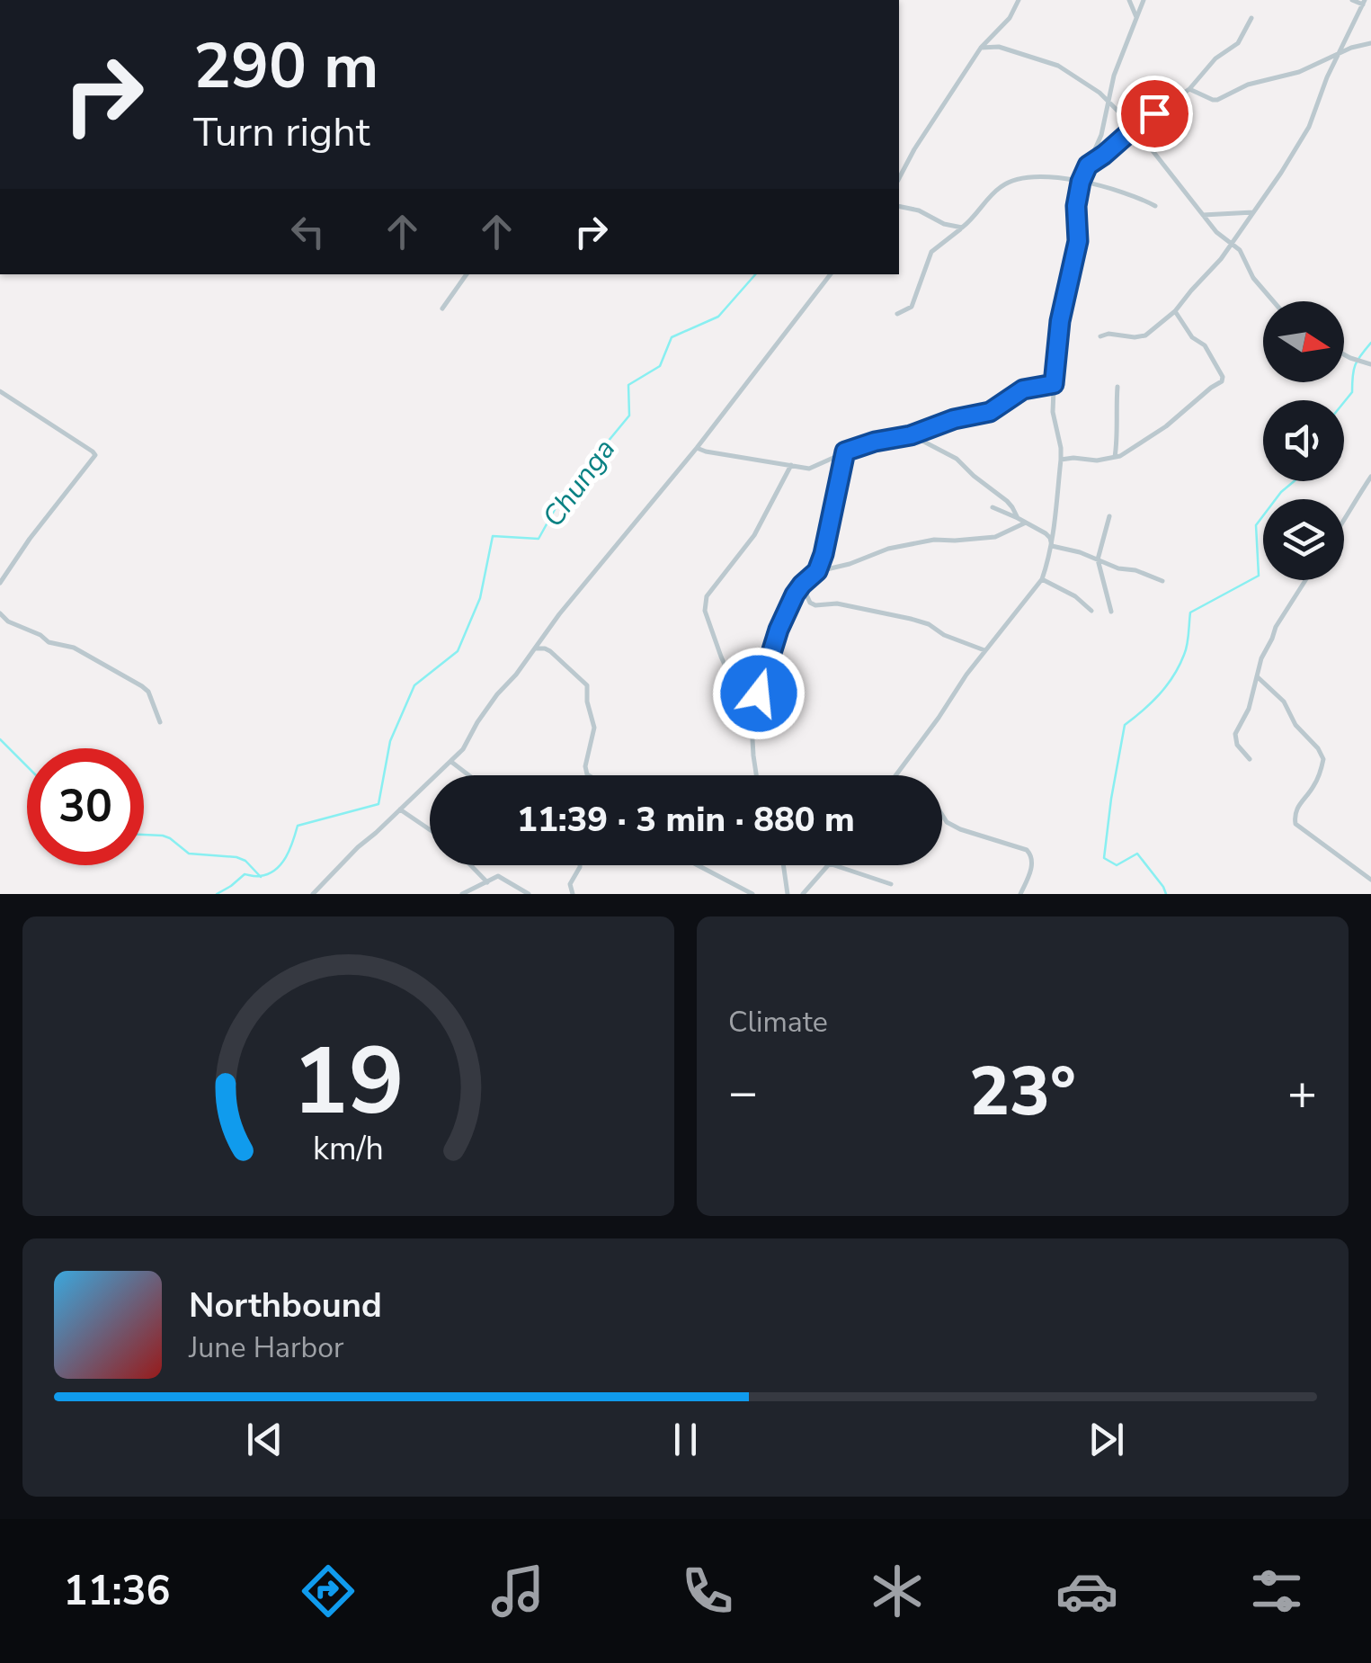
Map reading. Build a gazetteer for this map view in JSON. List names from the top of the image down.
{
  "water": ["Chunga"],
  "north": "right",
  "page": {
    "turn": ["290 m", "Turn right"],
    "limit": "30",
    "trip": "11:39 · 3 min · 880 m",
    "tile": "Climate",
    "heat": ["−", "23°", "+"],
    "song": ["Northbound", "June Harbor"],
    "tabs": "11:36",
    "gauge": ["19", "km/h"]
  }
}
